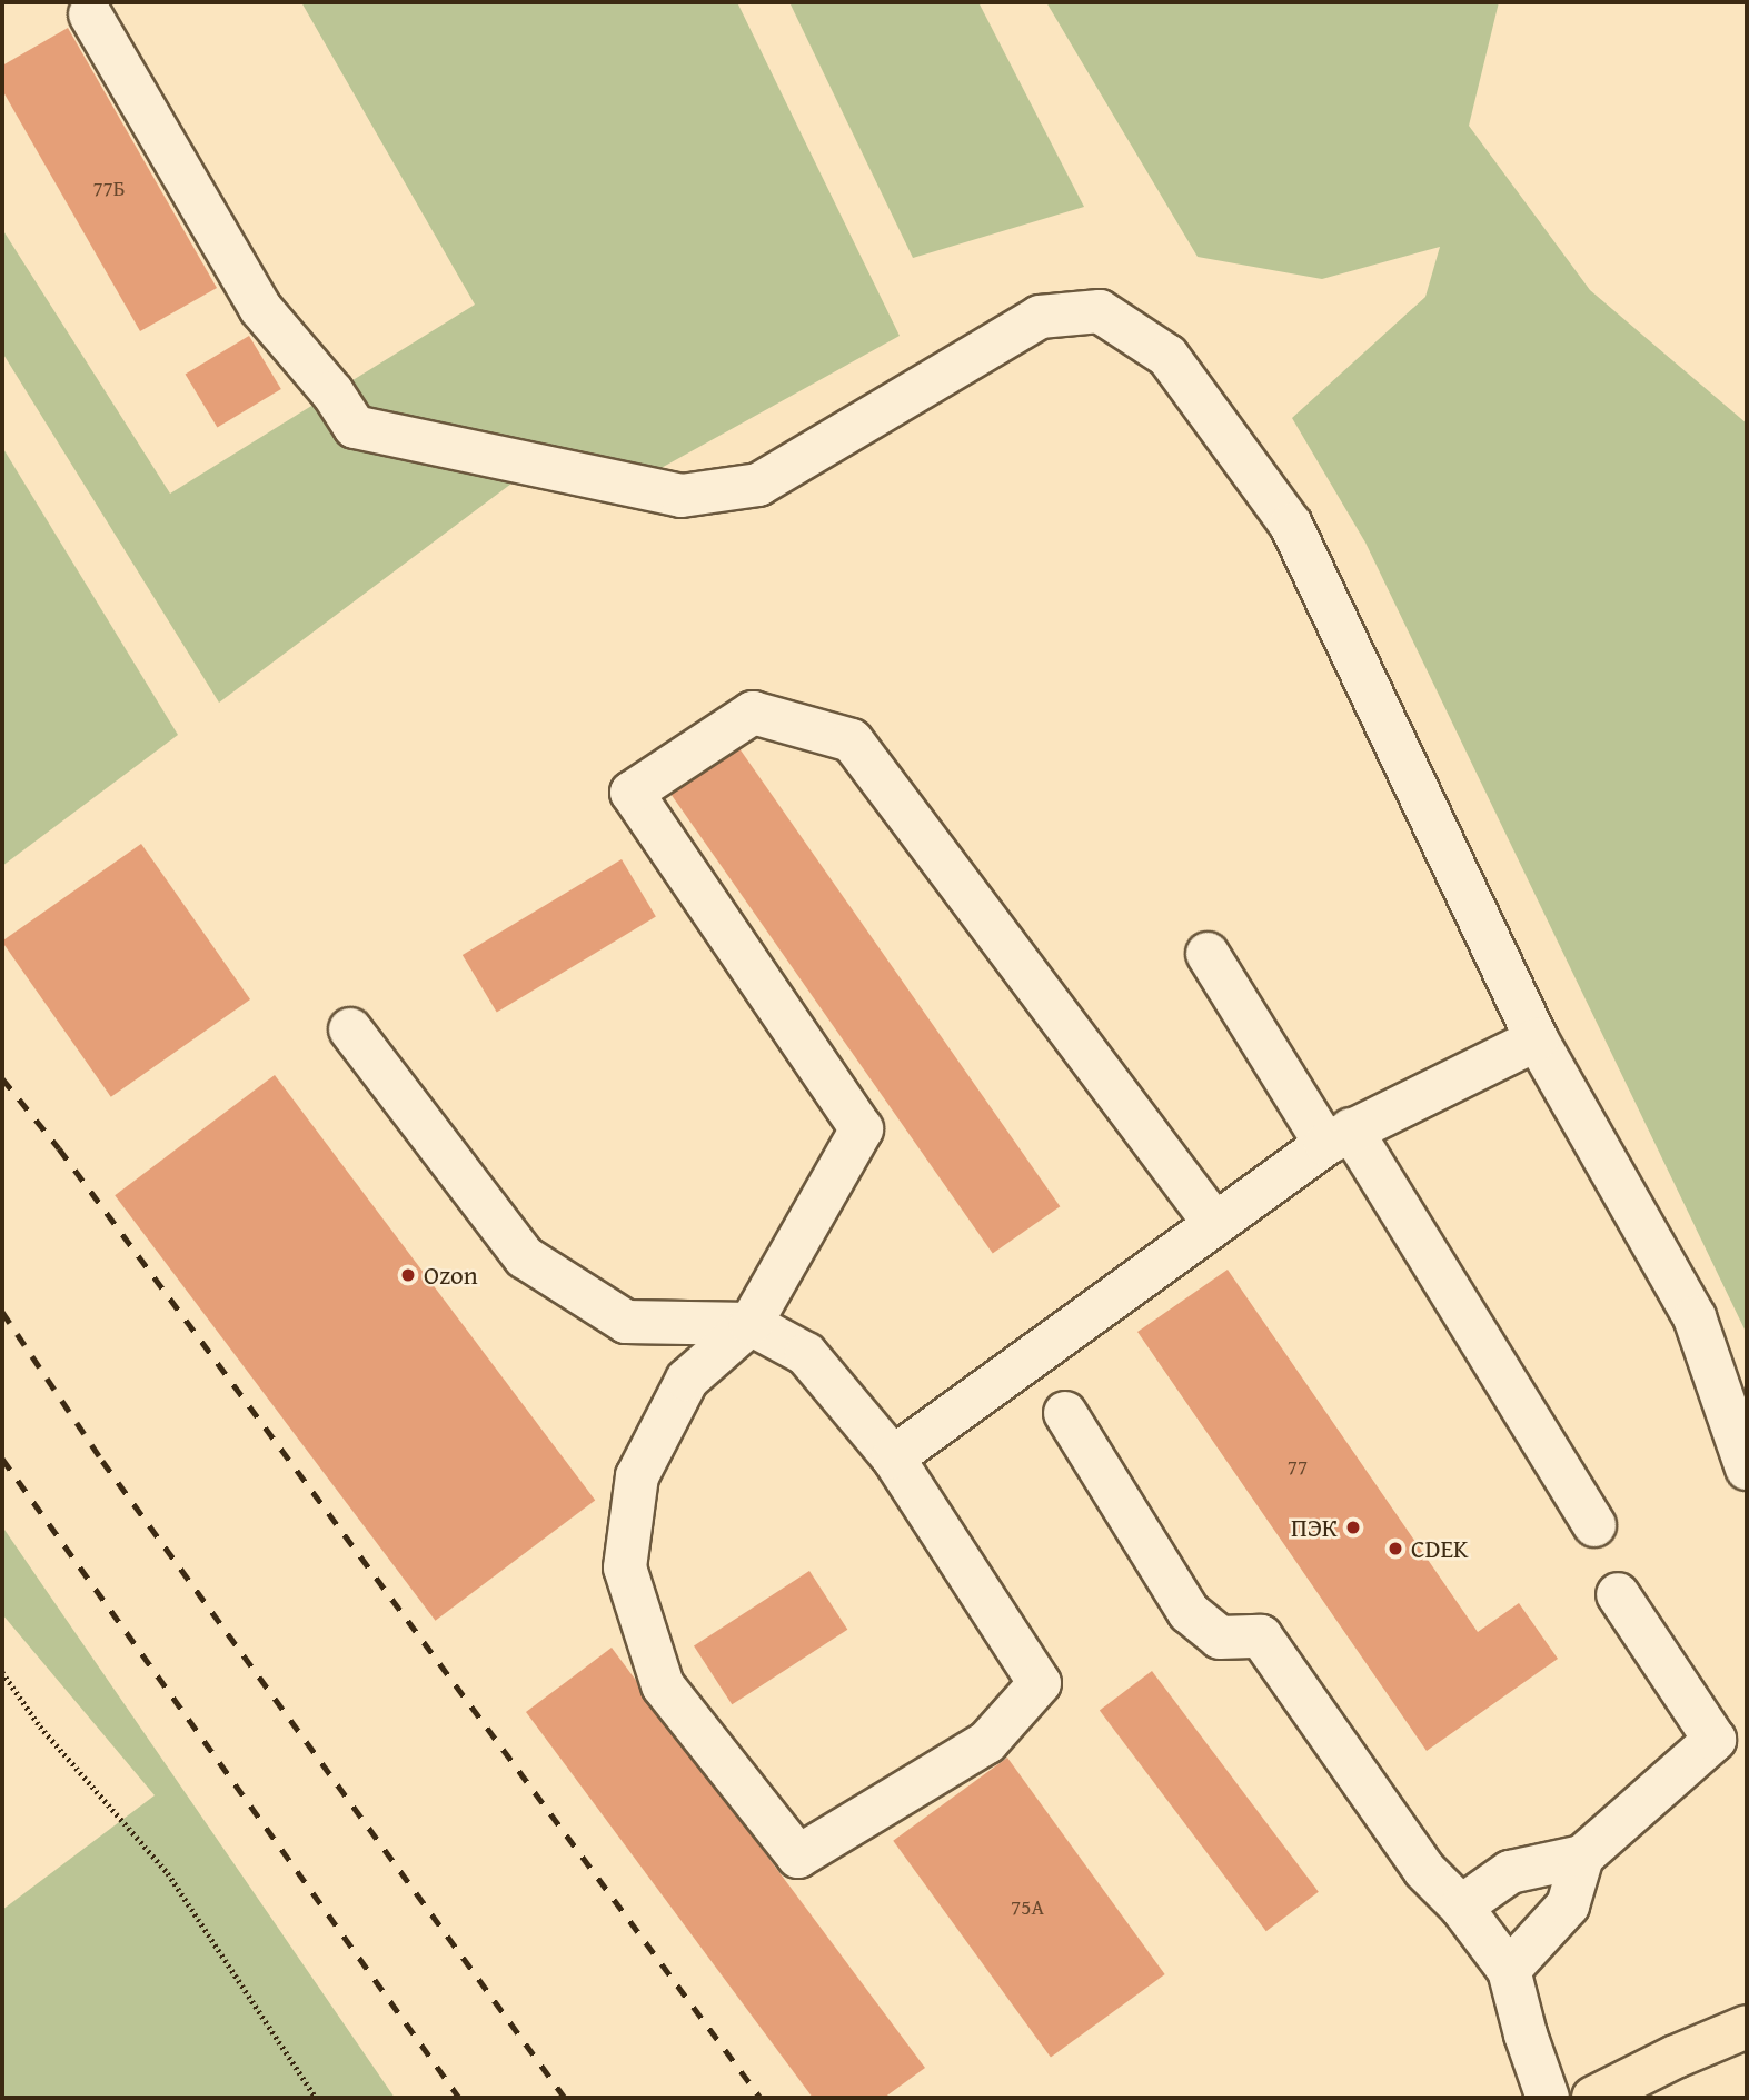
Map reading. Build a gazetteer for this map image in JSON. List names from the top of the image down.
{
  "places": ["Ozon", "ПЭК", "CDEK"],
  "house_numbers": ["77Б", "77", "75А"]
}
